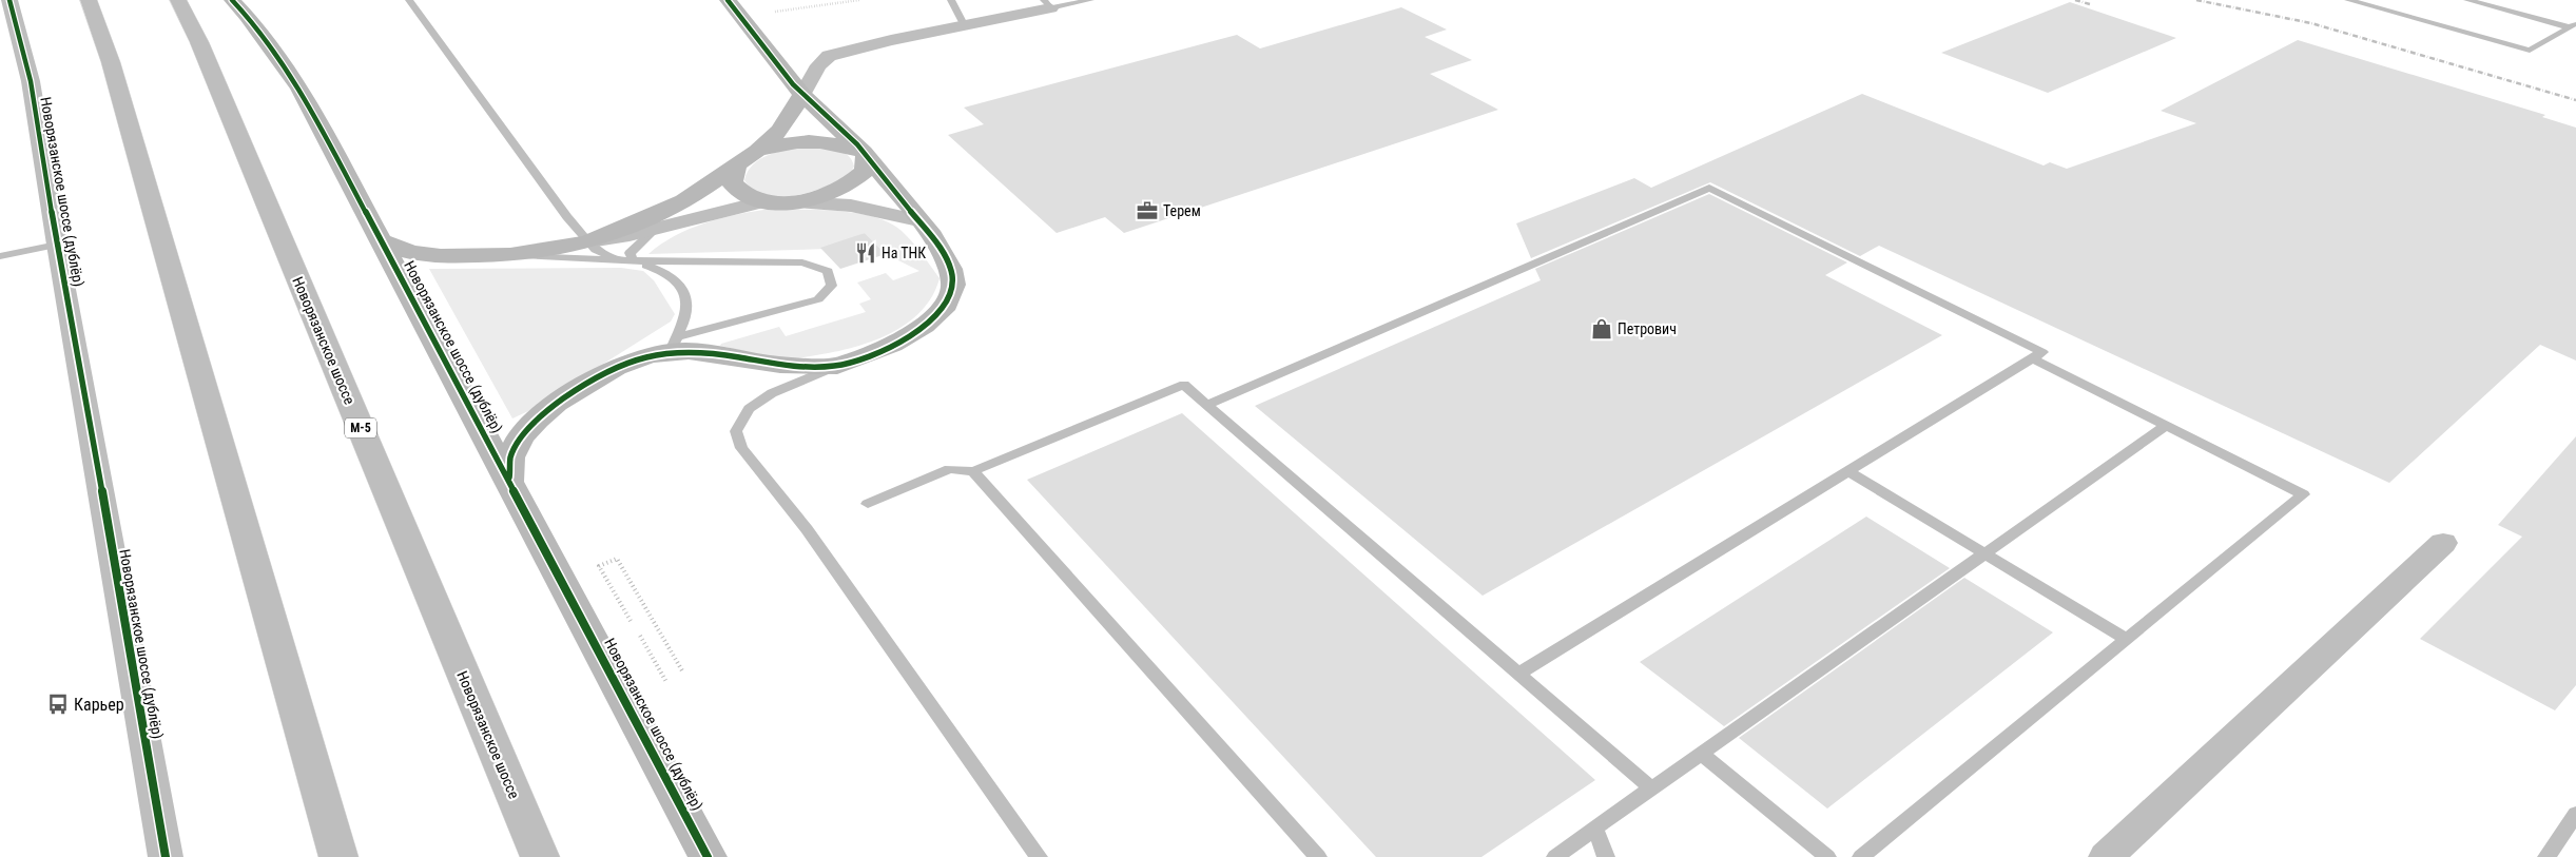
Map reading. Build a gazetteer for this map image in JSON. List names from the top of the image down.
{
  "streets": {
    "highway": ["Новорязанское шоссе", "М-5"],
    "street": ["Новорязанское шоссе (дублёр)"]
  },
  "places": {
    "office": ["Терем"],
    "restaurant": ["На ТНК"],
    "shop": ["Петрович"],
    "bus stop": ["Карьер"]
  }
}
